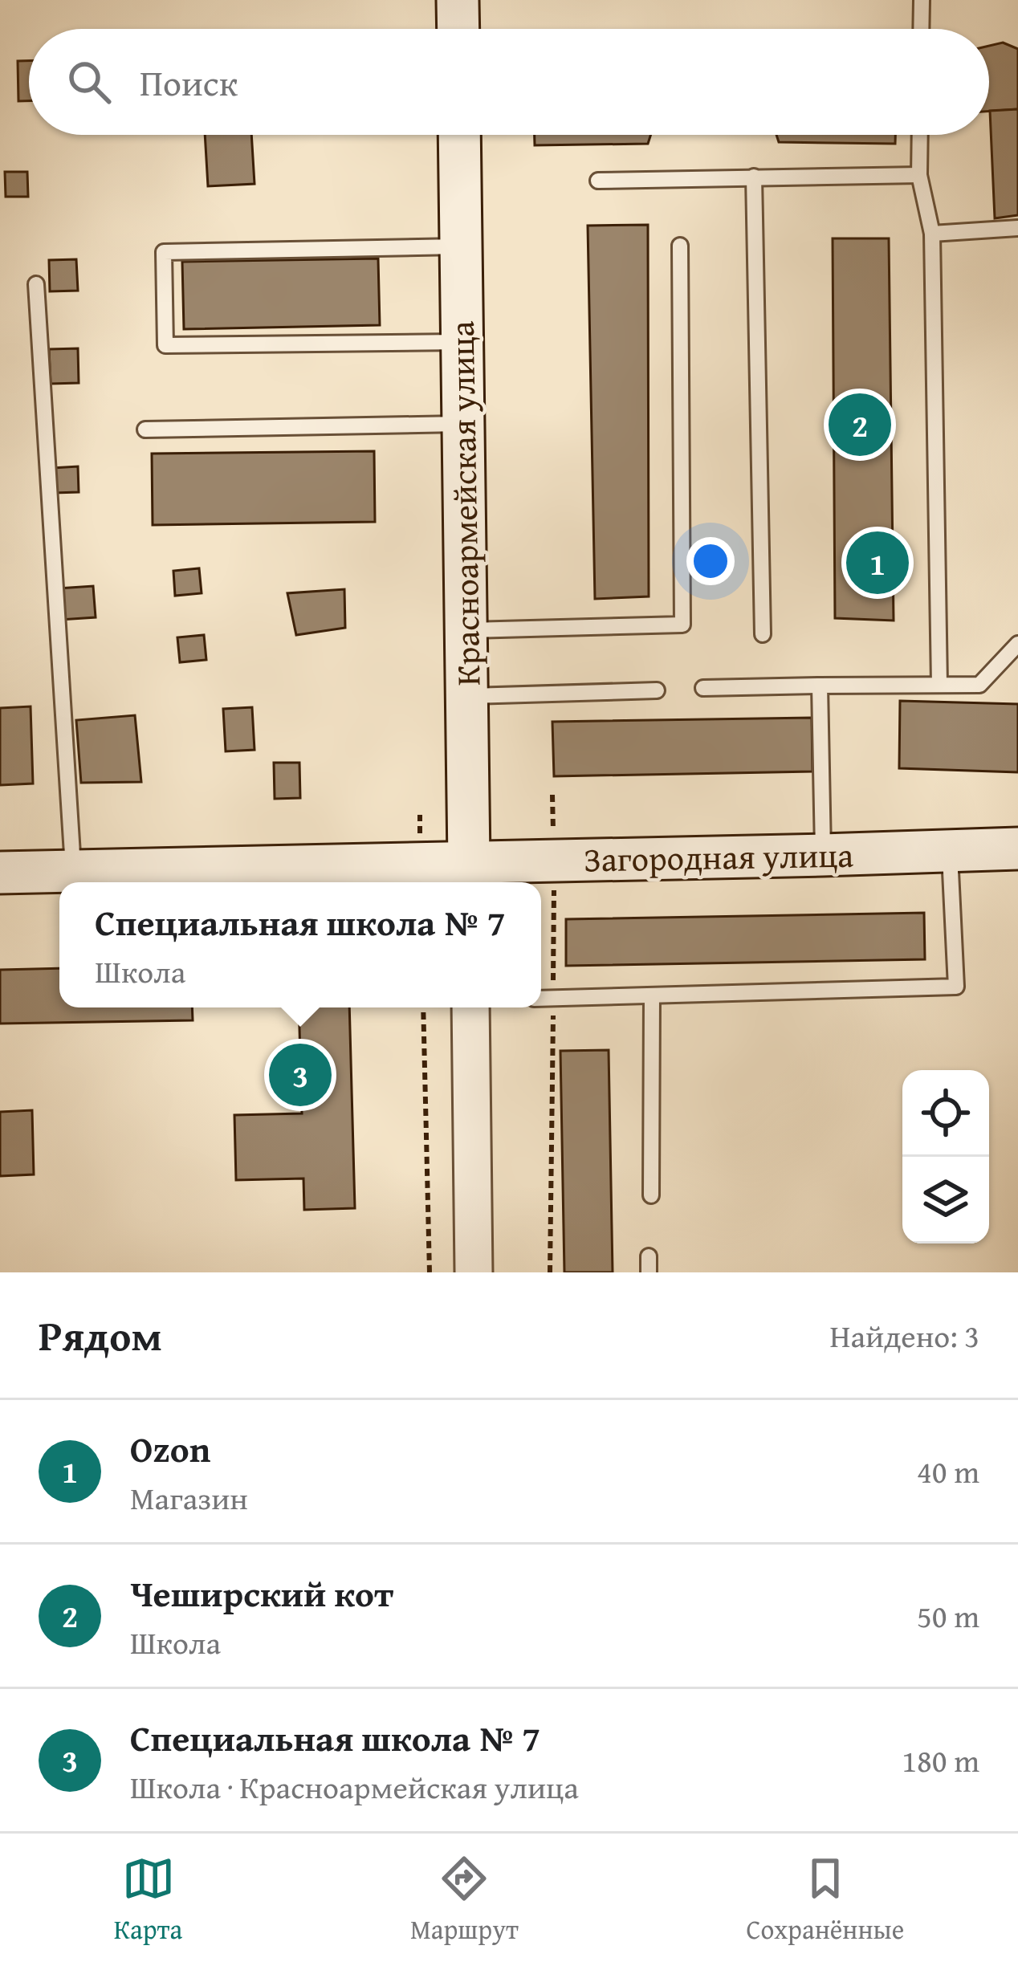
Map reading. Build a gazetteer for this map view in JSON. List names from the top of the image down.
{
  "streets": {
    "main road": ["Красноармейская улица", "Загородная улица"]
  },
  "crossings": [
    ["Красноармейская улица", "Загородная улица"]
  ],
  "page": {
    "search": "Поиск",
    "pins": ["2", "1", "3"],
    "popup": ["Специальная школа № 7", "Школа"],
    "heading": ["Рядом", "Найдено: 3"],
    "list": [
      {
        "mark": "1",
        "name": "Ozon",
        "note": "Магазин",
        "value": "40 m"
      },
      {
        "mark": "2",
        "name": "Чеширский кот",
        "note": "Школа",
        "value": "50 m"
      },
      {
        "mark": "3",
        "name": "Специальная школа № 7",
        "note": "Школа · Красноармейская улица",
        "value": "180 m"
      }
    ],
    "nav": ["Карта", "Маршрут", "Сохранённые"]
  }
}
